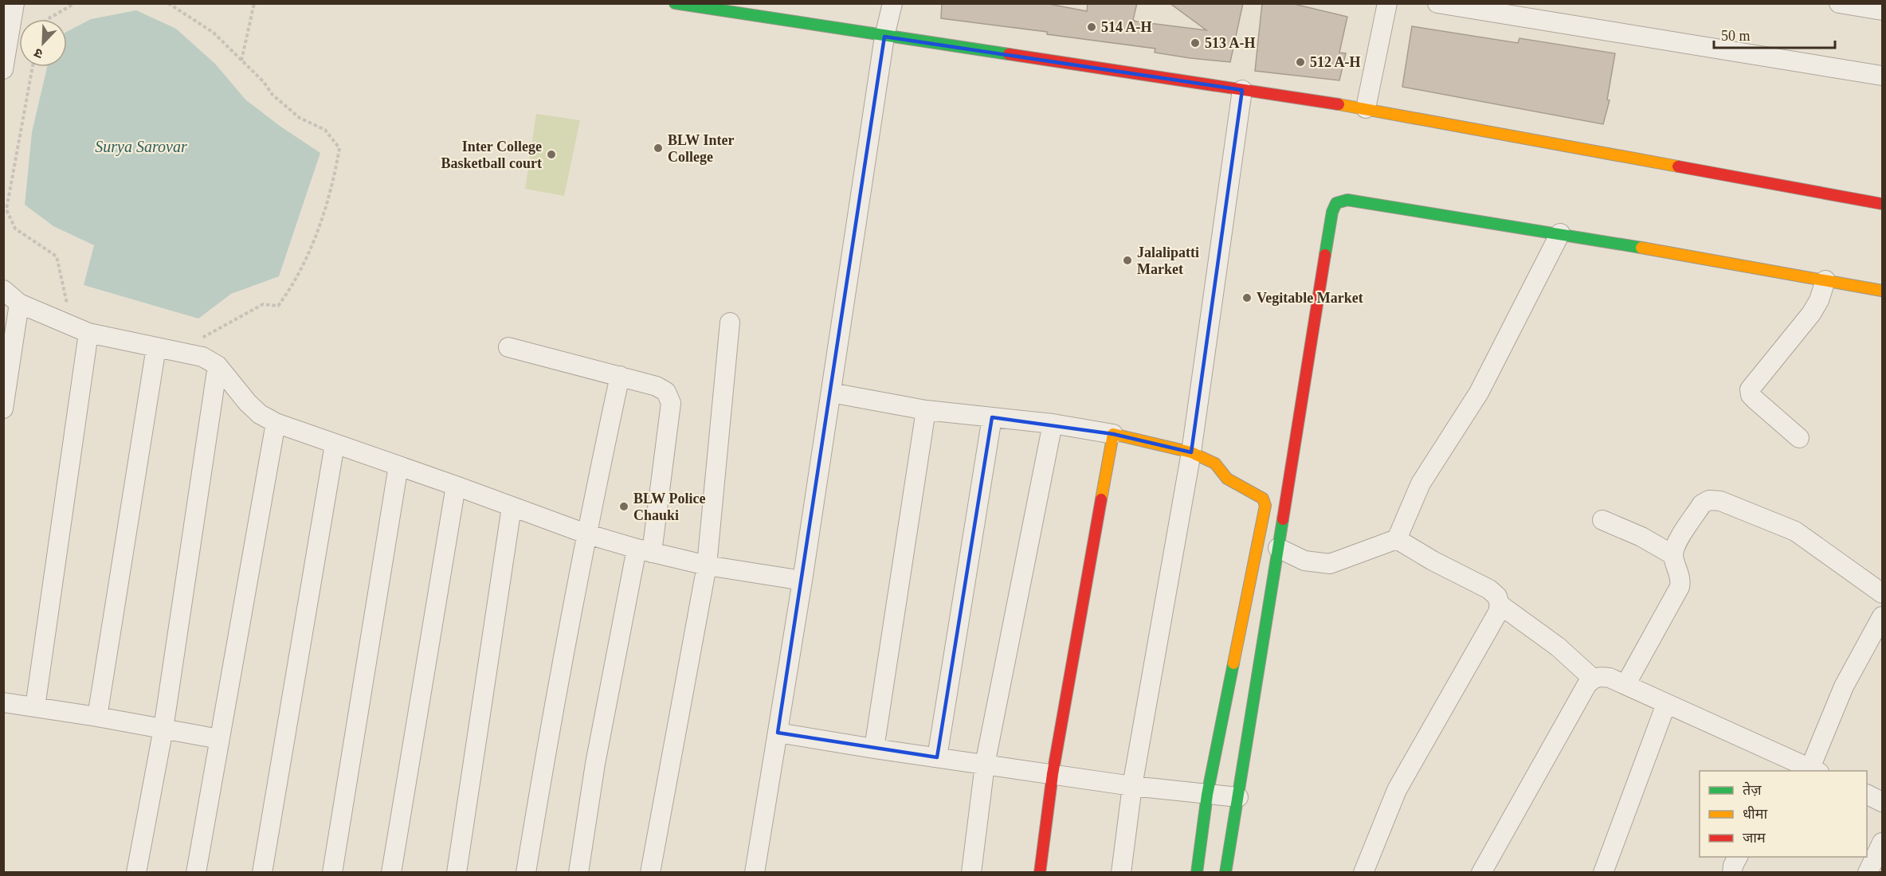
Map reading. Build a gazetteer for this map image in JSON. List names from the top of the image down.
{
  "water": ["Surya Sarovar"],
  "places": [
    "514 A-H",
    "513 A-H",
    "512 A-H",
    "BLW Inter College",
    "Inter College Basketball court",
    "Jalalipatti Market",
    "Vegitable Market",
    "BLW Police Chauki"
  ],
  "legend": ["तेज़", "धीमा", "जाम"],
  "scale_bar": "50 m",
  "north": "bottom left"
}
